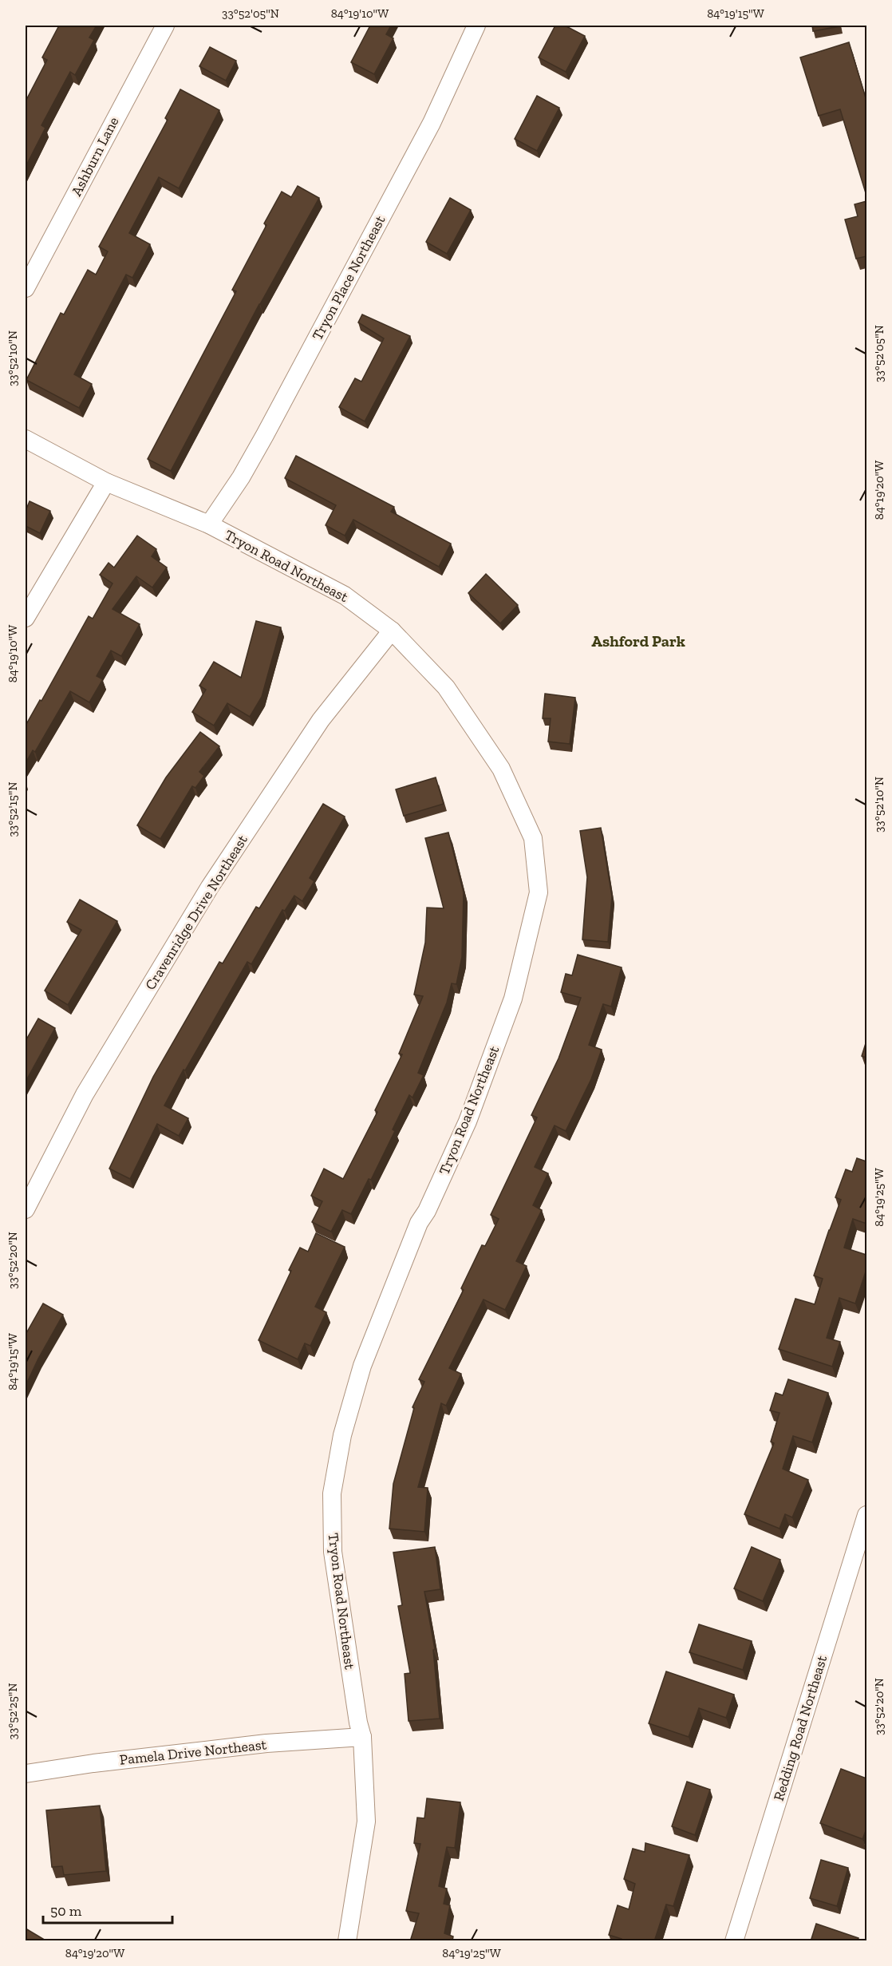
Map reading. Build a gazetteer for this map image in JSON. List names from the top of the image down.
{
  "streets": {
    "street": [
      "Ashburn Lane",
      "Tryon Place Northeast",
      "Tryon Road Northeast",
      "Cravenridge Drive Northeast",
      "Redding Road Northeast",
      "Pamela Drive Northeast"
    ]
  },
  "crossings": [
    ["Tryon Place Northeast", "Tryon Road Northeast"],
    ["Tryon Road Northeast", "Cravenridge Drive Northeast"],
    ["Tryon Road Northeast", "Pamela Drive Northeast"]
  ],
  "districts": ["Ashford Park"],
  "scale_bar": "50 m",
  "coordinates": [
    "33°52'05\"N",
    "84°19'10\"W",
    "84°19'15\"W",
    "33°52'10\"N",
    "84°19'20\"W",
    "33°52'15\"N",
    "84°19'25\"W",
    "33°52'20\"N",
    "33°52'25\"N"
  ]
}
